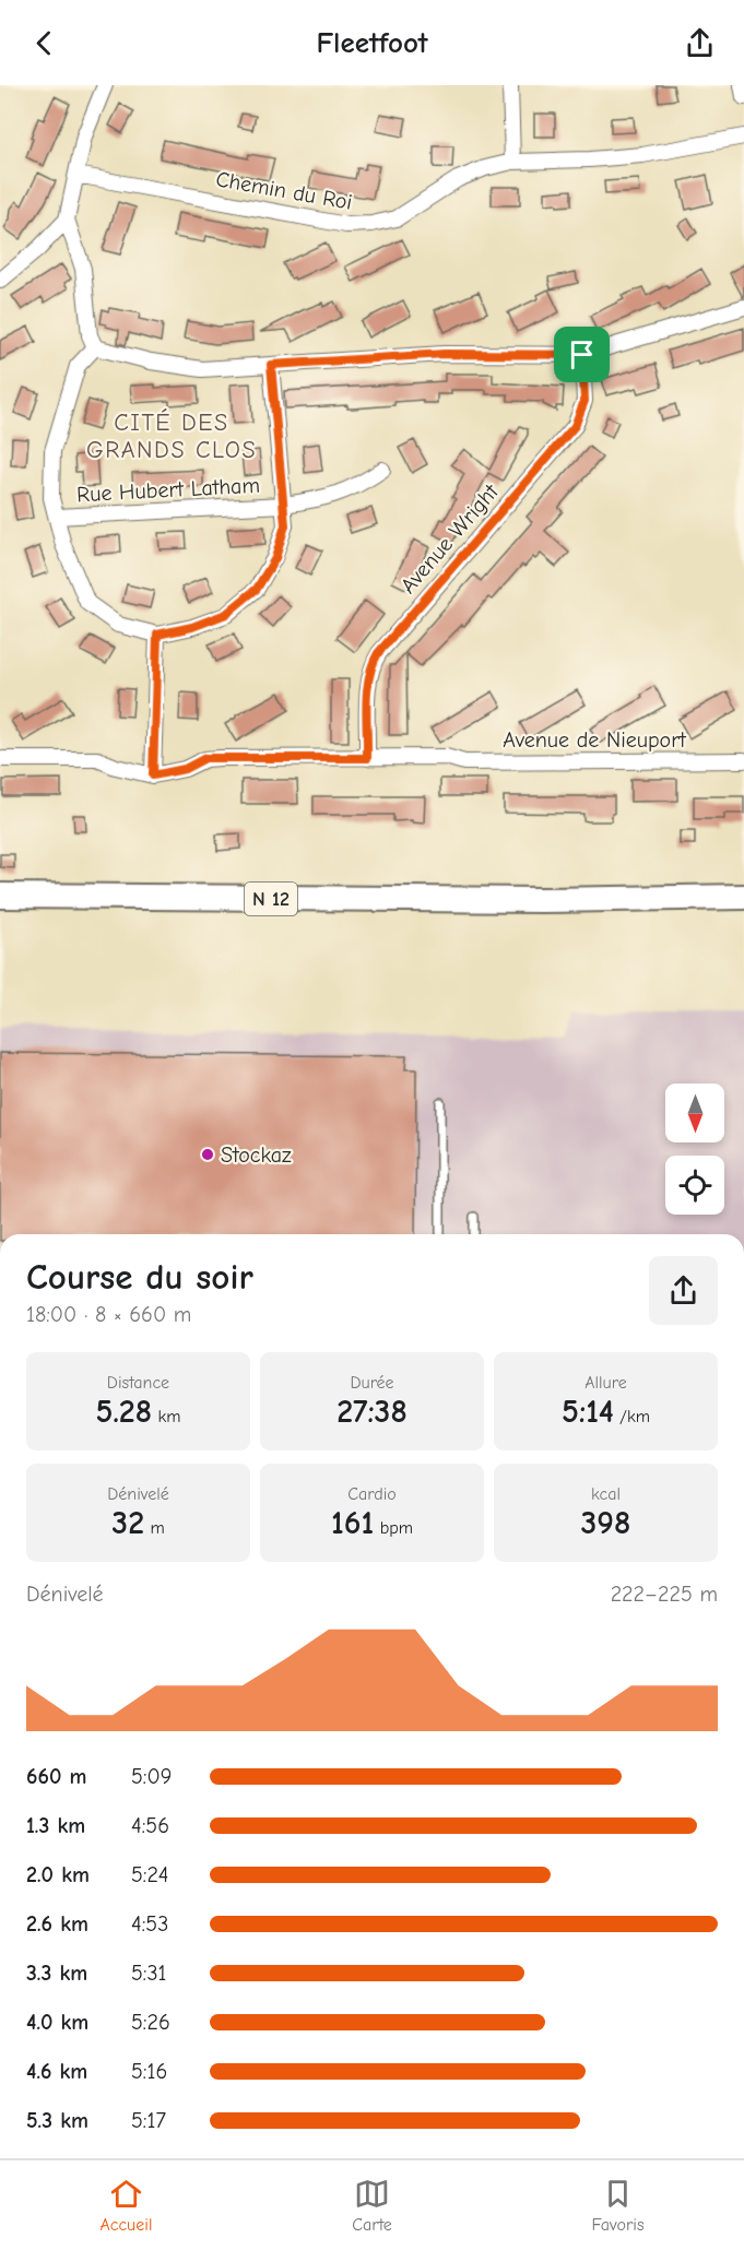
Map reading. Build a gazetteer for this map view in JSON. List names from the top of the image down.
{
  "streets": {
    "main road": ["N 12"],
    "street": [
      "Chemin du Roi",
      "Rue Hubert Latham",
      "Avenue Wright",
      "Avenue de Nieuport"
    ]
  },
  "crossings": [
    ["Avenue Wright", "Avenue de Nieuport"]
  ],
  "districts": ["CITÉ DES GRANDS CLOS"],
  "places": ["Stockaz"],
  "north": "bottom",
  "page": {
    "header": "Fleetfoot",
    "heading": ["Course du soir", "18:00 · 8 × 660 m"],
    "stats": [
      ["Distance", "5.28 km"],
      ["Durée", "27:38"],
      ["Allure", "5:14 /km"],
      ["Dénivelé", "32 m"],
      ["Cardio", "161 bpm"],
      ["kcal", "398"]
    ],
    "chart": ["Dénivelé", "222–225 m"],
    "list": [
      {
        "name": "660 m",
        "note": "5:09"
      },
      {
        "name": "1.3 km",
        "note": "4:56"
      },
      {
        "name": "2.0 km",
        "note": "5:24"
      },
      {
        "name": "2.6 km",
        "note": "4:53"
      },
      {
        "name": "3.3 km",
        "note": "5:31"
      },
      {
        "name": "4.0 km",
        "note": "5:26"
      },
      {
        "name": "4.6 km",
        "note": "5:16"
      },
      {
        "name": "5.3 km",
        "note": "5:17"
      }
    ],
    "tabs": ["Accueil", "Carte", "Favoris"]
  }
}
